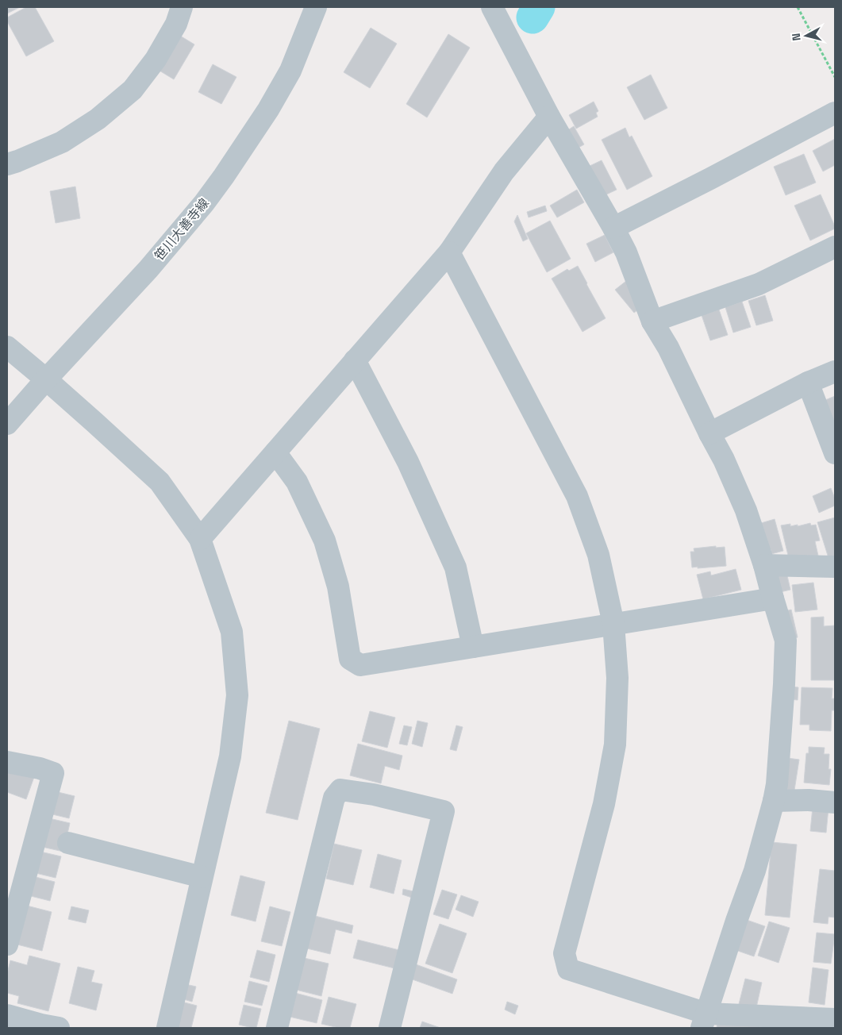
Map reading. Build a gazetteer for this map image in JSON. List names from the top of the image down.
{
  "streets": {
    "street": ["笹川大善寺線"]
  },
  "north": "left"
}
